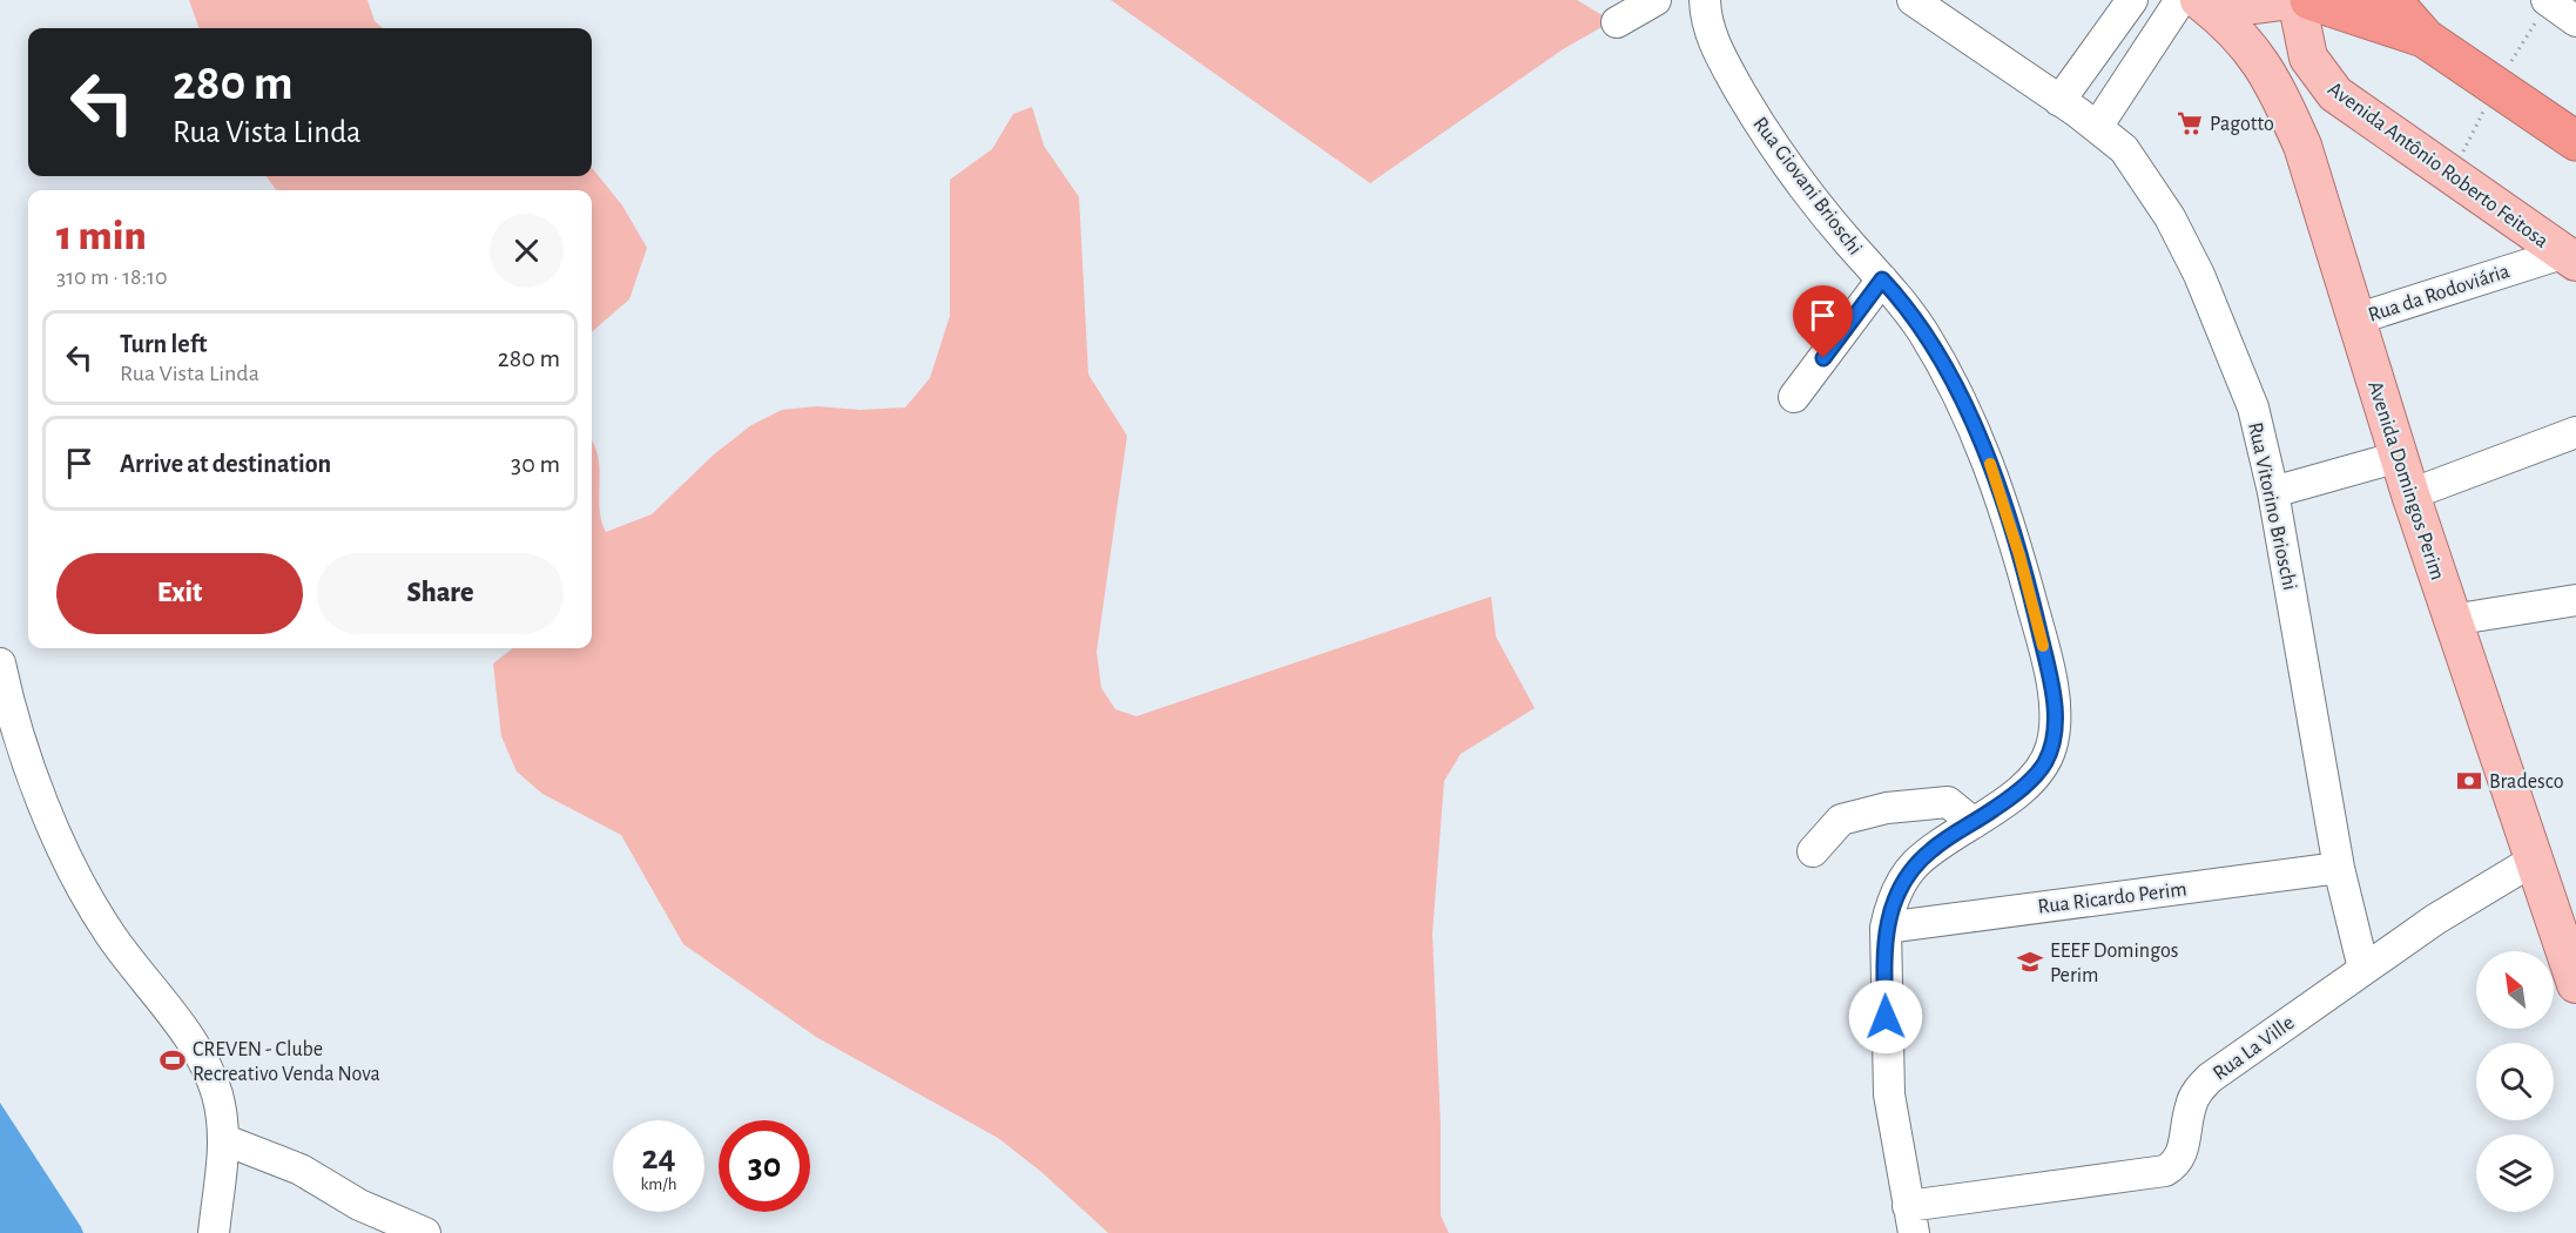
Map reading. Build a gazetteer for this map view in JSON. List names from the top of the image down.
{
  "streets": {
    "main road": ["Avenida Antônio Roberto Feitosa", "Avenida Domingos Perim"],
    "street": [
      "Rua Giovani Brioschi",
      "Rua da Rodoviária",
      "Rua Vitorino Brioschi",
      "Rua Ricardo Perim",
      "Rua La Ville"
    ]
  },
  "crossings": [
    ["Avenida Antônio Roberto Feitosa", "Rua da Rodoviária"],
    ["Rua Giovani Brioschi", "Rua Ricardo Perim"],
    ["Rua Giovani Brioschi", "Rua La Ville"],
    ["Rua da Rodoviária", "Avenida Domingos Perim"],
    ["Avenida Domingos Perim", "Rua La Ville"],
    ["Rua Vitorino Brioschi", "Rua Ricardo Perim"],
    ["Rua Vitorino Brioschi", "Rua La Ville"]
  ],
  "places": {
    "supermarket": ["Pagotto"],
    "bank": ["Bradesco"],
    "school or university": ["EEEF Domingos Perim"],
    "sports": ["CREVEN - Clube Recreativo Venda Nova"]
  },
  "north": "top left",
  "page": {
    "turn": ["280 m", "Rua Vista Linda"],
    "heading": ["1 min", "310 m · 18:10"],
    "list": [
      {
        "name": "Turn left",
        "note": "Rua Vista Linda",
        "value": "280 m"
      },
      {
        "name": "Arrive at destination",
        "value": "30 m"
      }
    ],
    "buttons": ["Exit", "Share"],
    "speed": "24 km/h",
    "limit": "30"
  }
}
